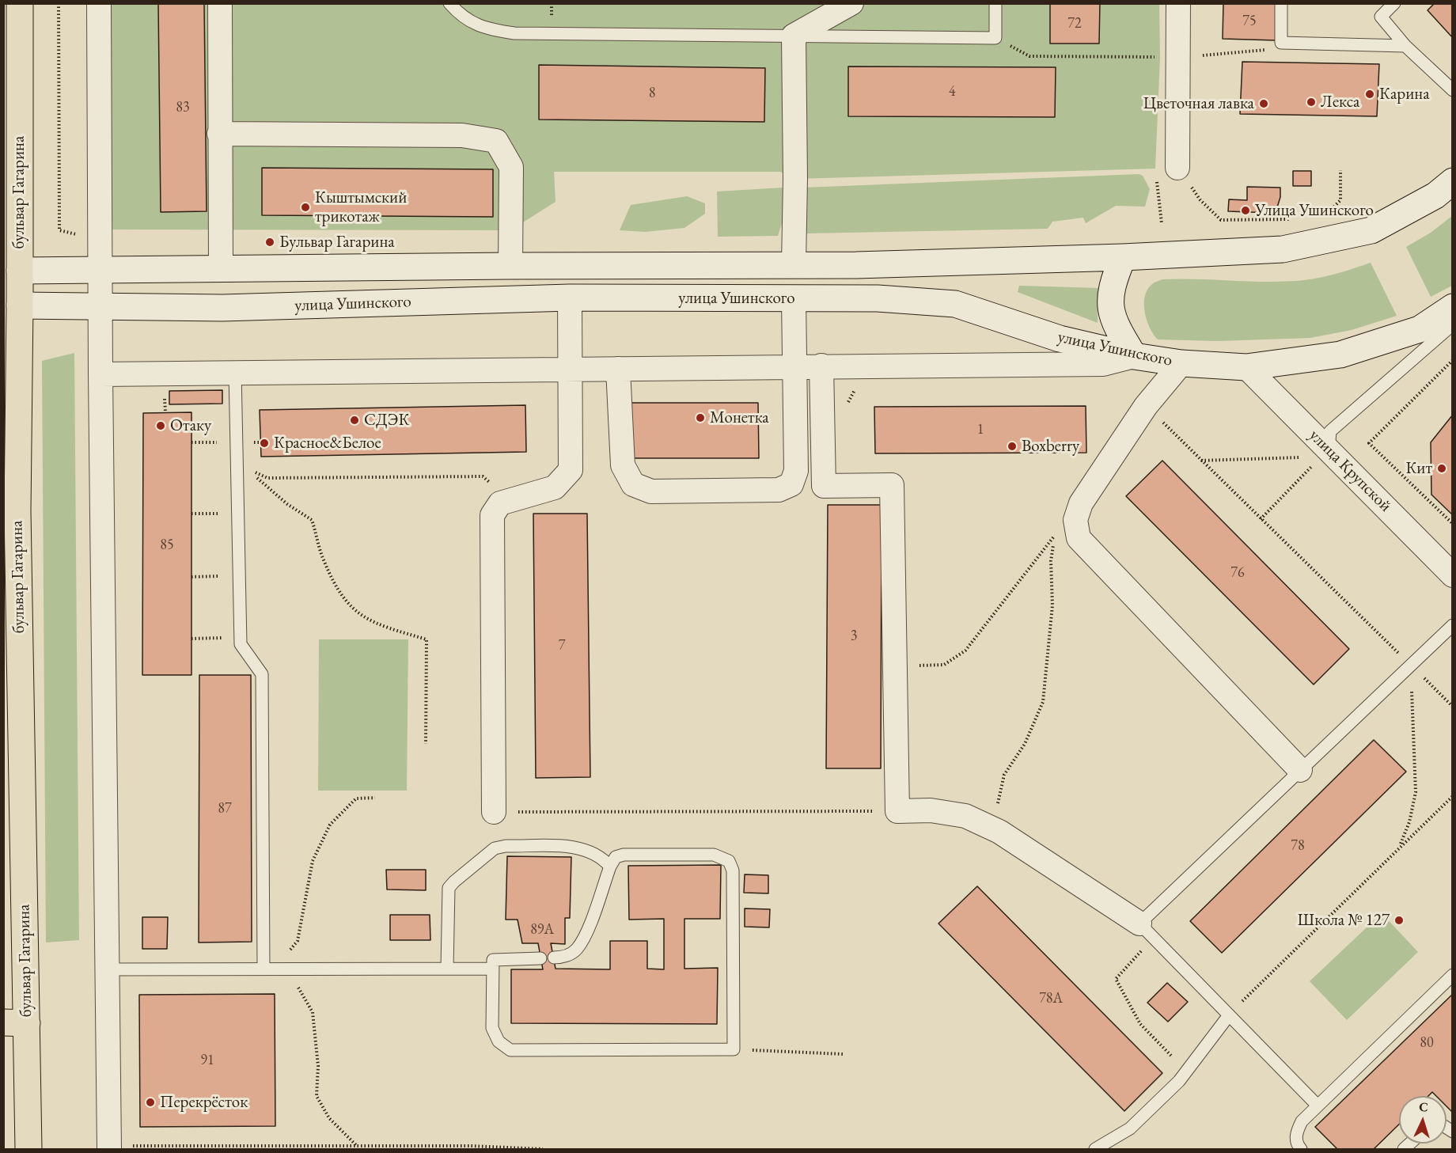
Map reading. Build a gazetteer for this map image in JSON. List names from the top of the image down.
{
  "streets": {
    "main road": ["бульвар Гагарина", "улица Ушинского"],
    "street": ["улица Крупской"]
  },
  "crossings": [
    ["бульвар Гагарина", "улица Ушинского"],
    ["улица Ушинского", "улица Крупской"]
  ],
  "places": [
    "Карина",
    "Лекса",
    "Цветочная лавка",
    "Кыштымский трикотаж",
    "Улица Ушинского",
    "Бульвар Гагарина",
    "Монетка",
    "СДЭК",
    "Отаку",
    "Красное&Белое",
    "Boxberry",
    "Кит",
    "Школа № 127",
    "Перекрёсток"
  ],
  "house_numbers": [
    "75",
    "72",
    "4",
    "8",
    "83",
    "1",
    "85",
    "76",
    "3",
    "7",
    "87",
    "78",
    "89А",
    "78А",
    "80",
    "91"
  ],
  "north": "top"
}
